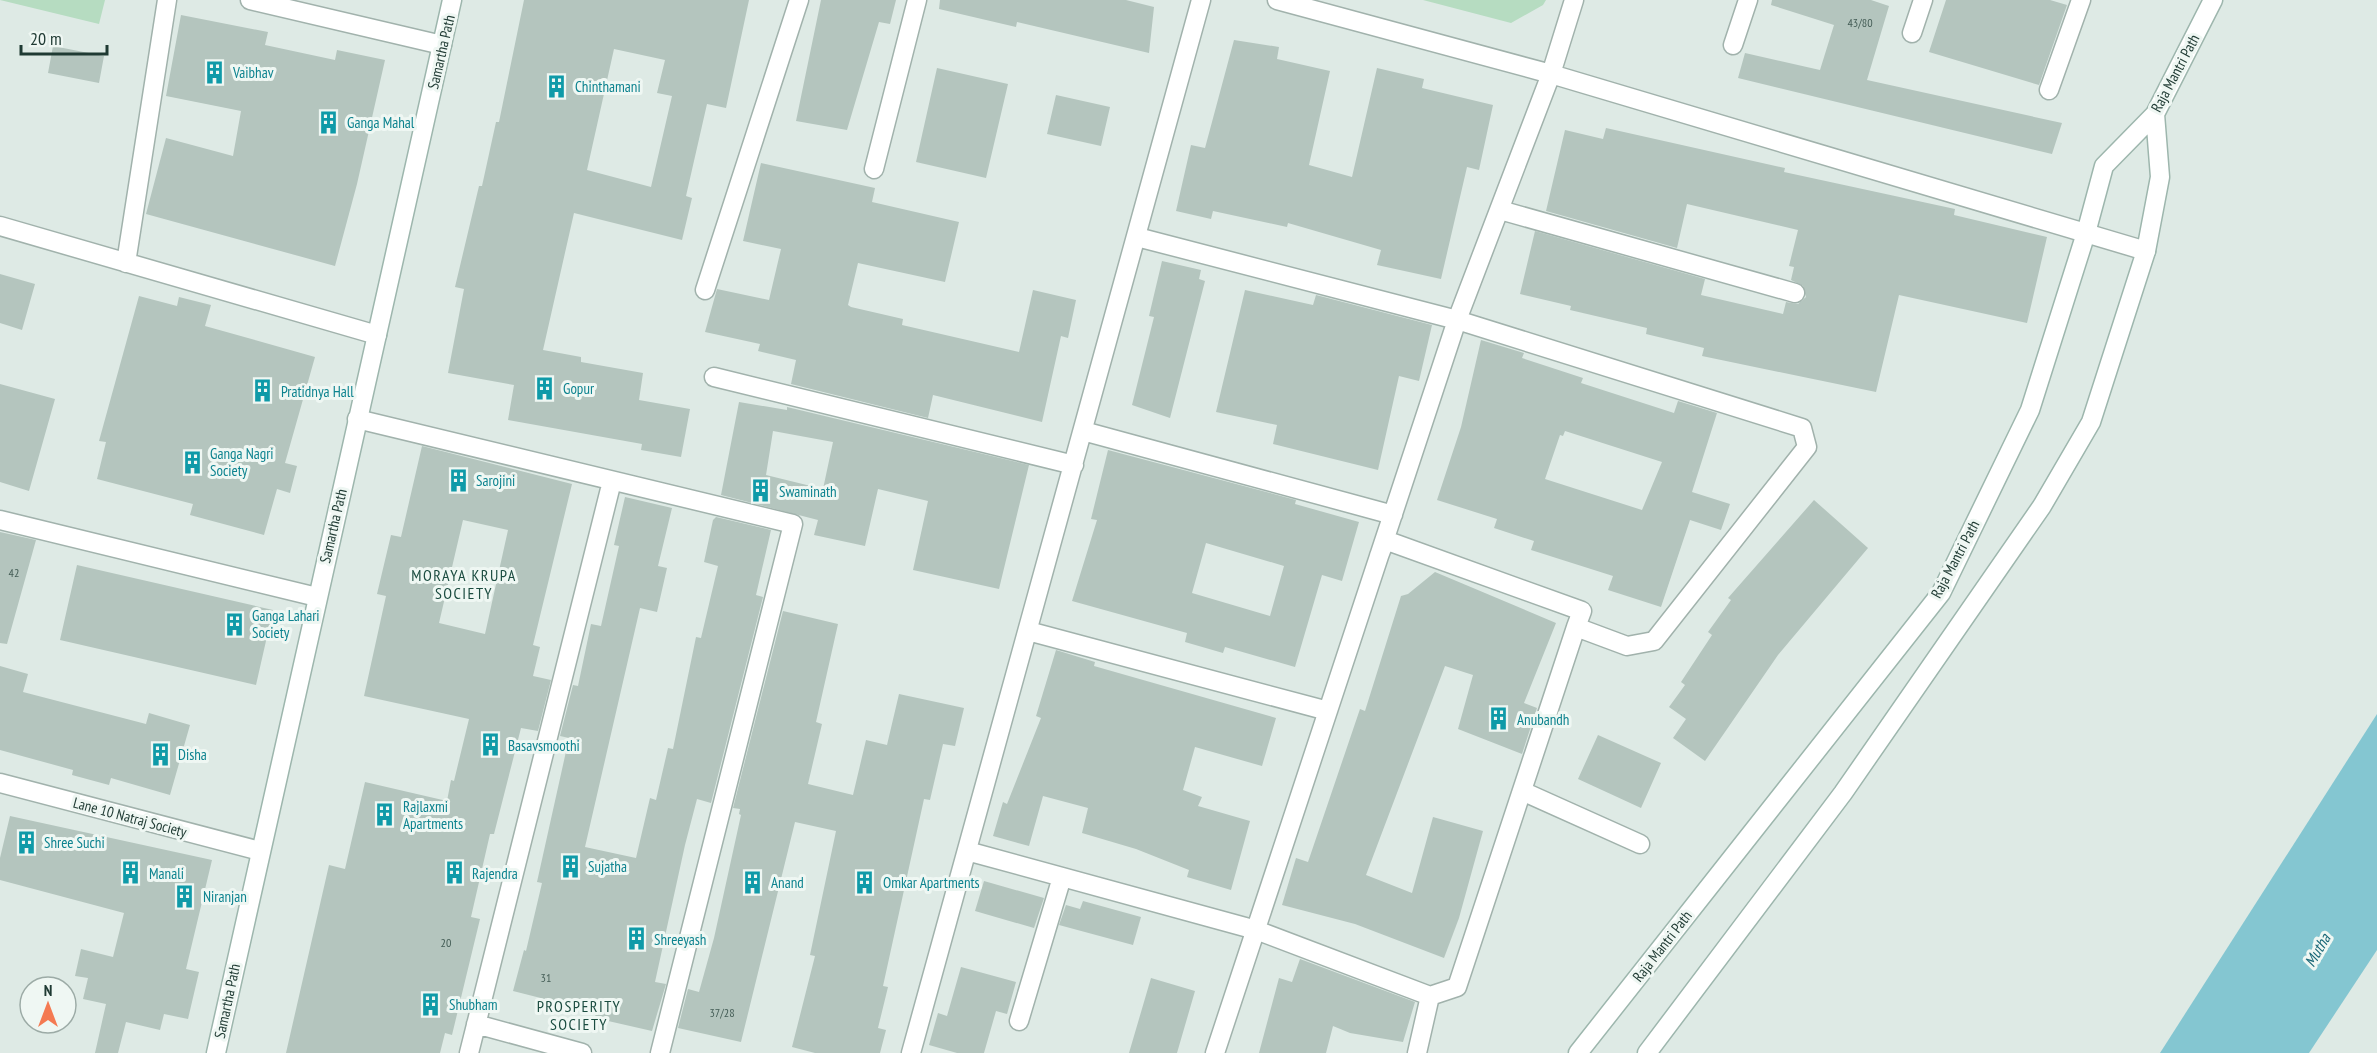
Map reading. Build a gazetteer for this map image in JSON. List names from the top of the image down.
{
  "streets": {
    "street": ["Samartha Path", "Raja Mantri Path", "Lane 10 Natraj Society"]
  },
  "crossings": [
    ["Samartha Path", "Lane 10 Natraj Society"]
  ],
  "districts": ["MORAYA KRUPA SOCIETY", "PROSPERITY SOCIETY"],
  "water": ["Mutha"],
  "places": {
    "building": [
      "Vaibhav",
      "Chinthamani",
      "Ganga Mahal",
      "Gopur",
      "Pratidnya Hall",
      "Ganga Nagri Society",
      "Sarojini",
      "Swaminath",
      "Ganga Lahari Society",
      "Anubandh",
      "Basavsmoothi",
      "Disha",
      "Rajlaxmi Apartments",
      "Shree Suchi",
      "Sujatha",
      "Manali",
      "Rajendra",
      "Anand",
      "Omkar Apartments",
      "Niranjan",
      "Shreeyash",
      "Shubham"
    ]
  },
  "house_numbers": [
    "43/80",
    "42",
    "20",
    "31",
    "37/28"
  ],
  "scale_bar": "20 m",
  "north": "top"
}
